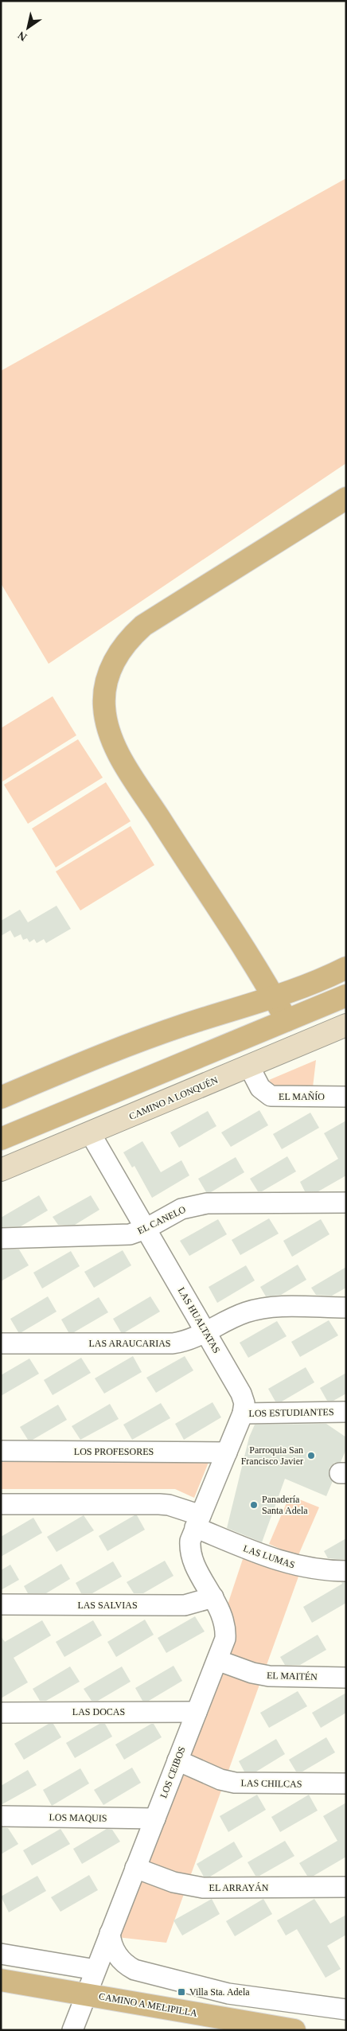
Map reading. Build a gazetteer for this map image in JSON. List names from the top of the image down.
{
  "streets": {
    "main road": ["CAMINO A MELIPILLA"],
    "street": [
      "EL MAÑÍO",
      "CAMINO A LONQUÉN",
      "EL CANELO",
      "LAS HUALTATAS",
      "LAS ARAUCARIAS",
      "LOS ESTUDIANTES",
      "LOS PROFESORES",
      "LAS LUMAS",
      "LAS SALVIAS",
      "EL MAITÉN",
      "LAS DOCAS",
      "LOS CEIBOS",
      "LAS CHILCAS",
      "LOS MAQUIS",
      "EL ARRAYÁN"
    ]
  },
  "crossings": [
    ["EL MAÑÍO", "CAMINO A LONQUÉN"],
    ["CAMINO A LONQUÉN", "LAS HUALTATAS"],
    ["EL CANELO", "LAS HUALTATAS"],
    ["LAS HUALTATAS", "LAS ARAUCARIAS"],
    ["LAS HUALTATAS", "LOS ESTUDIANTES"],
    ["LAS HUALTATAS", "LOS PROFESORES"],
    ["LAS HUALTATAS", "LAS LUMAS"],
    ["LAS HUALTATAS", "LOS CEIBOS"],
    ["LAS LUMAS", "LOS CEIBOS"],
    ["LAS SALVIAS", "LOS CEIBOS"],
    ["EL MAITÉN", "LOS CEIBOS"],
    ["LAS DOCAS", "LOS CEIBOS"],
    ["LOS CEIBOS", "LAS CHILCAS"],
    ["LOS CEIBOS", "LOS MAQUIS"],
    ["LOS CEIBOS", "EL ARRAYÁN"],
    ["LOS CEIBOS", "CAMINO A MELIPILLA"]
  ],
  "places": {
    "other": ["Parroquia San Francisco Javier", "Panadería Santa Adela"],
    "transit": ["Villa Sta. Adela"]
  },
  "north": "bottom left"
}
